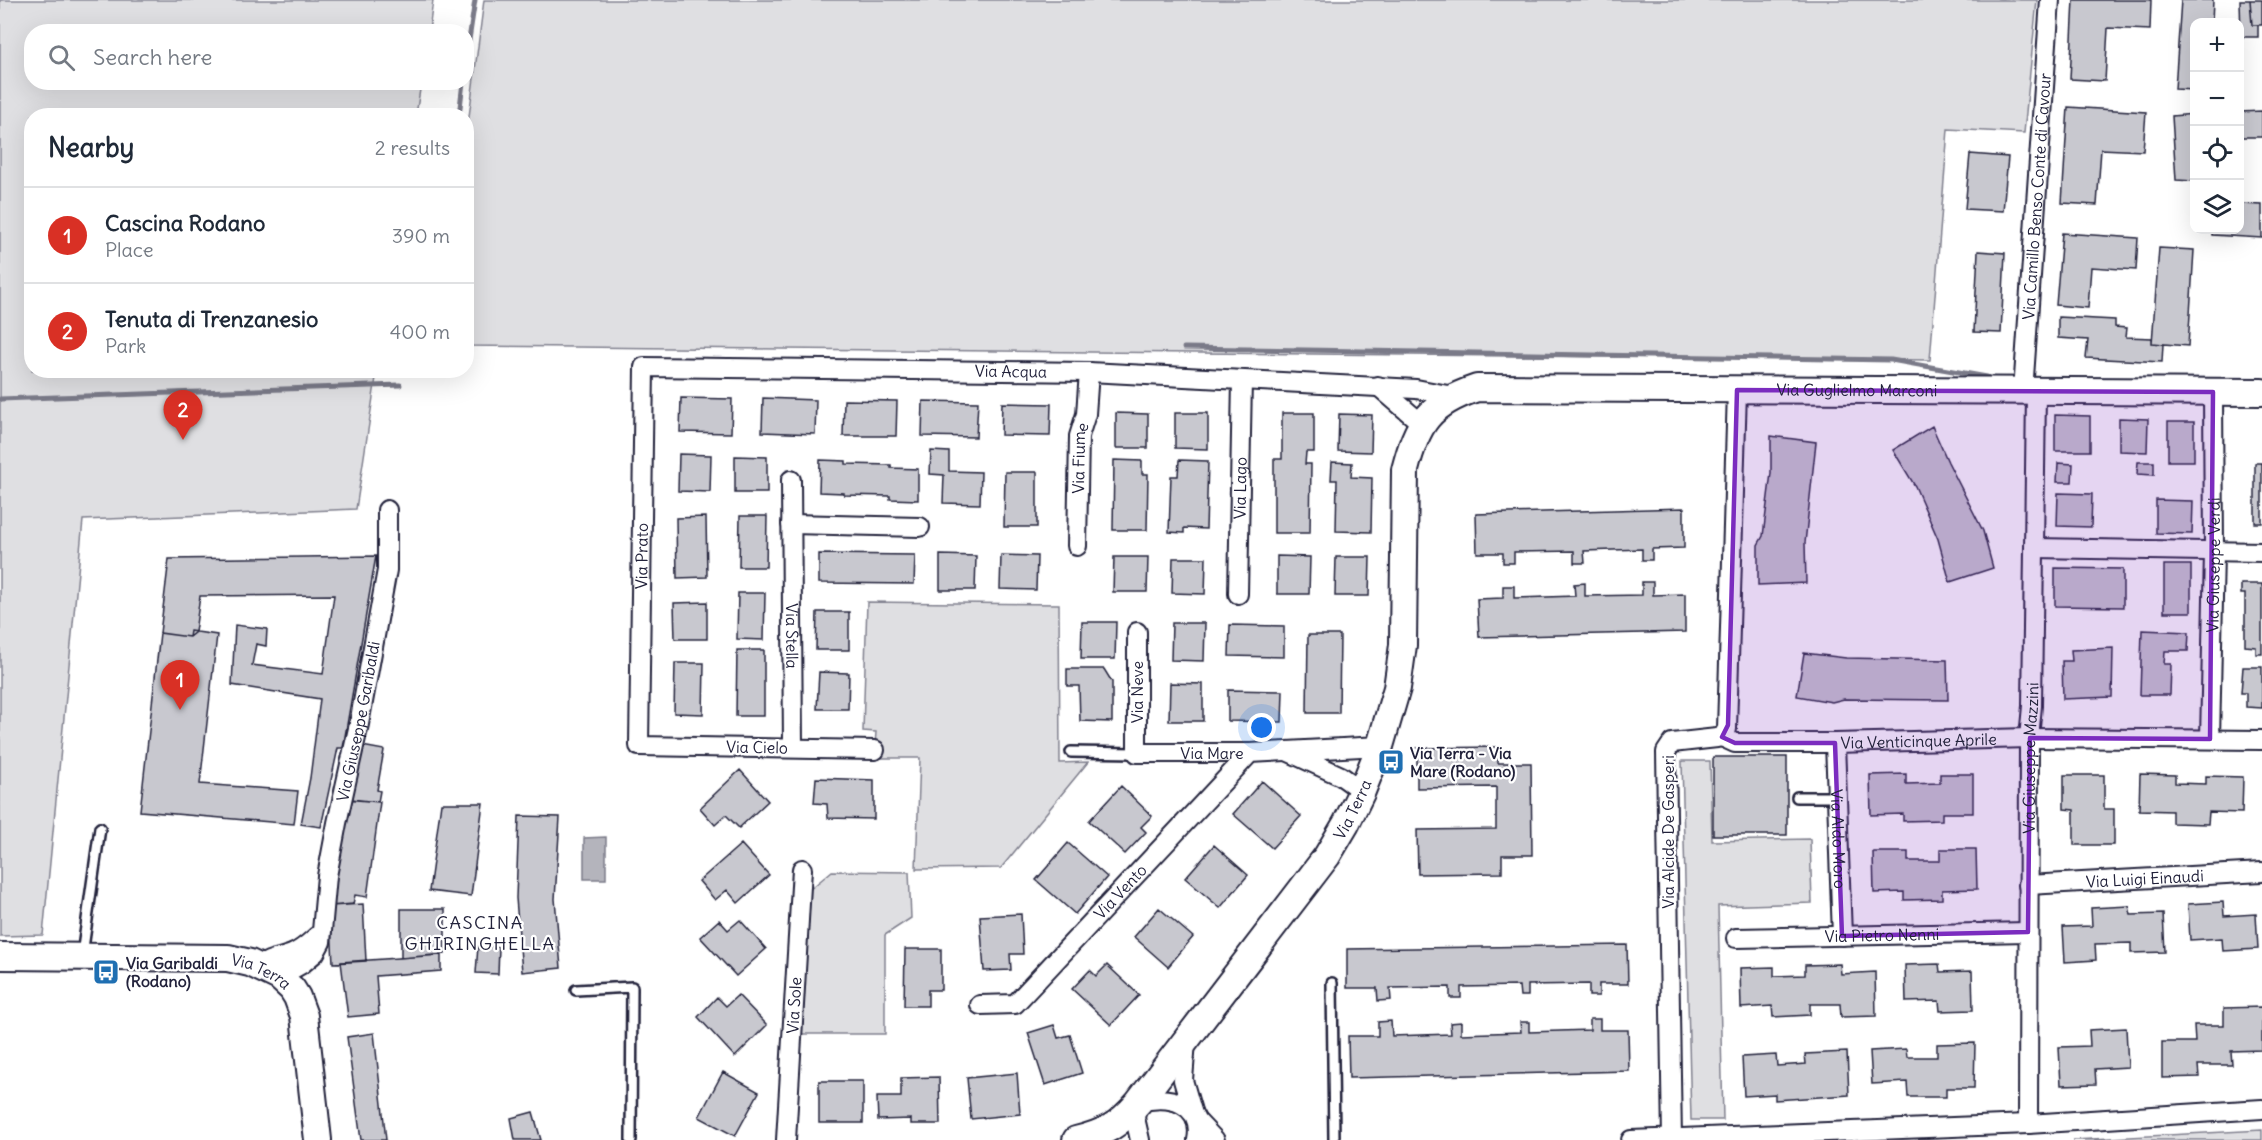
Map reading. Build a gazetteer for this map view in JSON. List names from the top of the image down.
{
  "streets": {
    "street": [
      "Via Camillo Benso Conte di Cavour",
      "Via Acqua",
      "Via Guglielmo Marconi",
      "Via Fiume",
      "Via Lago",
      "Via Prato",
      "Via Giuseppe Verdi",
      "Via Stella",
      "Via Neve",
      "Via Giuseppe Garibaldi",
      "Via Venticinque Aprile",
      "Via Cielo",
      "Via Mare",
      "Via Giuseppe Mazzini",
      "Via Terra",
      "Via Alcide De Gasperi",
      "Via Aldo Moro",
      "Via Luigi Einaudi",
      "Via Vento",
      "Via Pietro Nenni",
      "Via Sole"
    ]
  },
  "crossings": [
    ["Via Camillo Benso Conte di Cavour", "Via Guglielmo Marconi"],
    ["Via Camillo Benso Conte di Cavour", "Via Giuseppe Mazzini"],
    ["Via Acqua", "Via Guglielmo Marconi"],
    ["Via Acqua", "Via Fiume"],
    ["Via Acqua", "Via Lago"],
    ["Via Acqua", "Via Prato"],
    ["Via Acqua", "Via Terra"],
    ["Via Guglielmo Marconi", "Via Giuseppe Verdi"],
    ["Via Guglielmo Marconi", "Via Giuseppe Mazzini"],
    ["Via Guglielmo Marconi", "Via Terra"],
    ["Via Prato", "Via Cielo"],
    ["Via Giuseppe Verdi", "Via Venticinque Aprile"],
    ["Via Stella", "Via Cielo"],
    ["Via Neve", "Via Mare"],
    ["Via Giuseppe Garibaldi", "Via Terra"],
    ["Via Venticinque Aprile", "Via Giuseppe Mazzini"],
    ["Via Venticinque Aprile", "Via Alcide De Gasperi"],
    ["Via Venticinque Aprile", "Via Aldo Moro"],
    ["Via Mare", "Via Terra"],
    ["Via Mare", "Via Vento"],
    ["Via Giuseppe Mazzini", "Via Luigi Einaudi"],
    ["Via Giuseppe Mazzini", "Via Pietro Nenni"],
    ["Via Aldo Moro", "Via Pietro Nenni"]
  ],
  "districts": ["CASCINA GHIRINGHELLA"],
  "places": {
    "bus stop": ["Via Terra - Via Mare (Rodano)", "Via Garibaldi (Rodano)"]
  },
  "page": {
    "map_buttons": ["+", "−"],
    "search": "Search here",
    "heading": ["Nearby", "2 results"],
    "list": [
      {
        "mark": "1",
        "name": "Cascina Rodano",
        "note": "Place",
        "value": "390 m"
      },
      {
        "mark": "2",
        "name": "Tenuta di Trenzanesio",
        "note": "Park",
        "value": "400 m"
      }
    ],
    "pins": ["2", "1"]
  }
}
